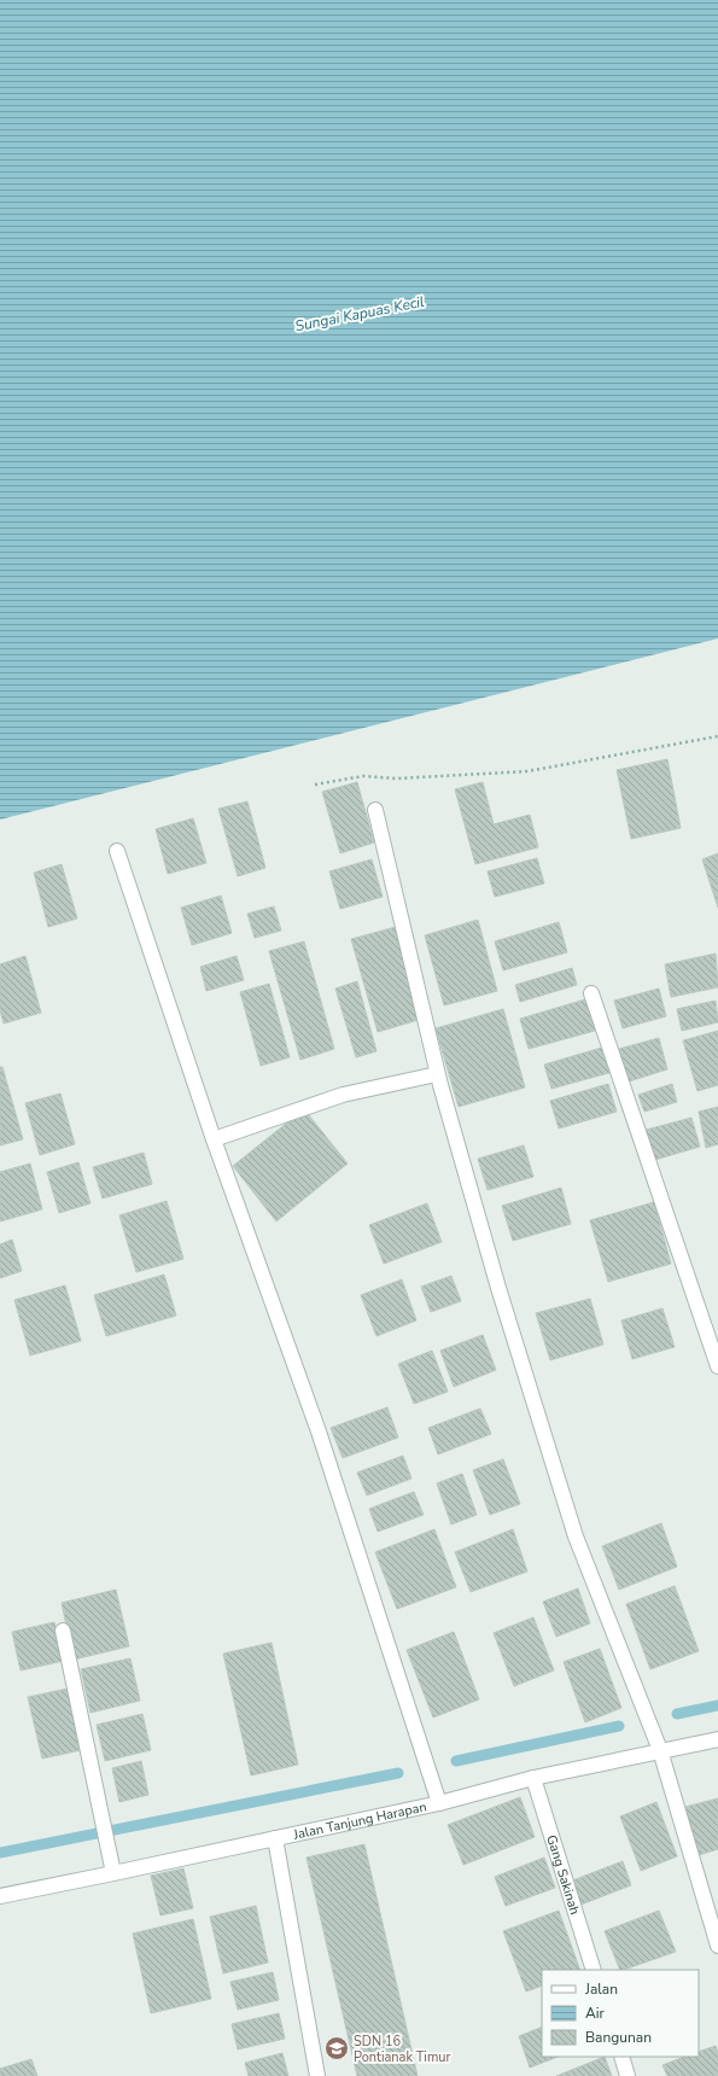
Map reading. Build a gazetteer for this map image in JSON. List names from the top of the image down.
{
  "streets": {
    "street": ["Jalan Tanjung Harapan", "Gang Sakinah"]
  },
  "crossings": [
    ["Jalan Tanjung Harapan", "Gang Sakinah"]
  ],
  "water": ["Sungai Kapuas Kecil"],
  "places": {
    "school or university": ["SDN 16 Pontianak Timur"]
  },
  "legend": ["Jalan", "Air", "Bangunan"]
}
